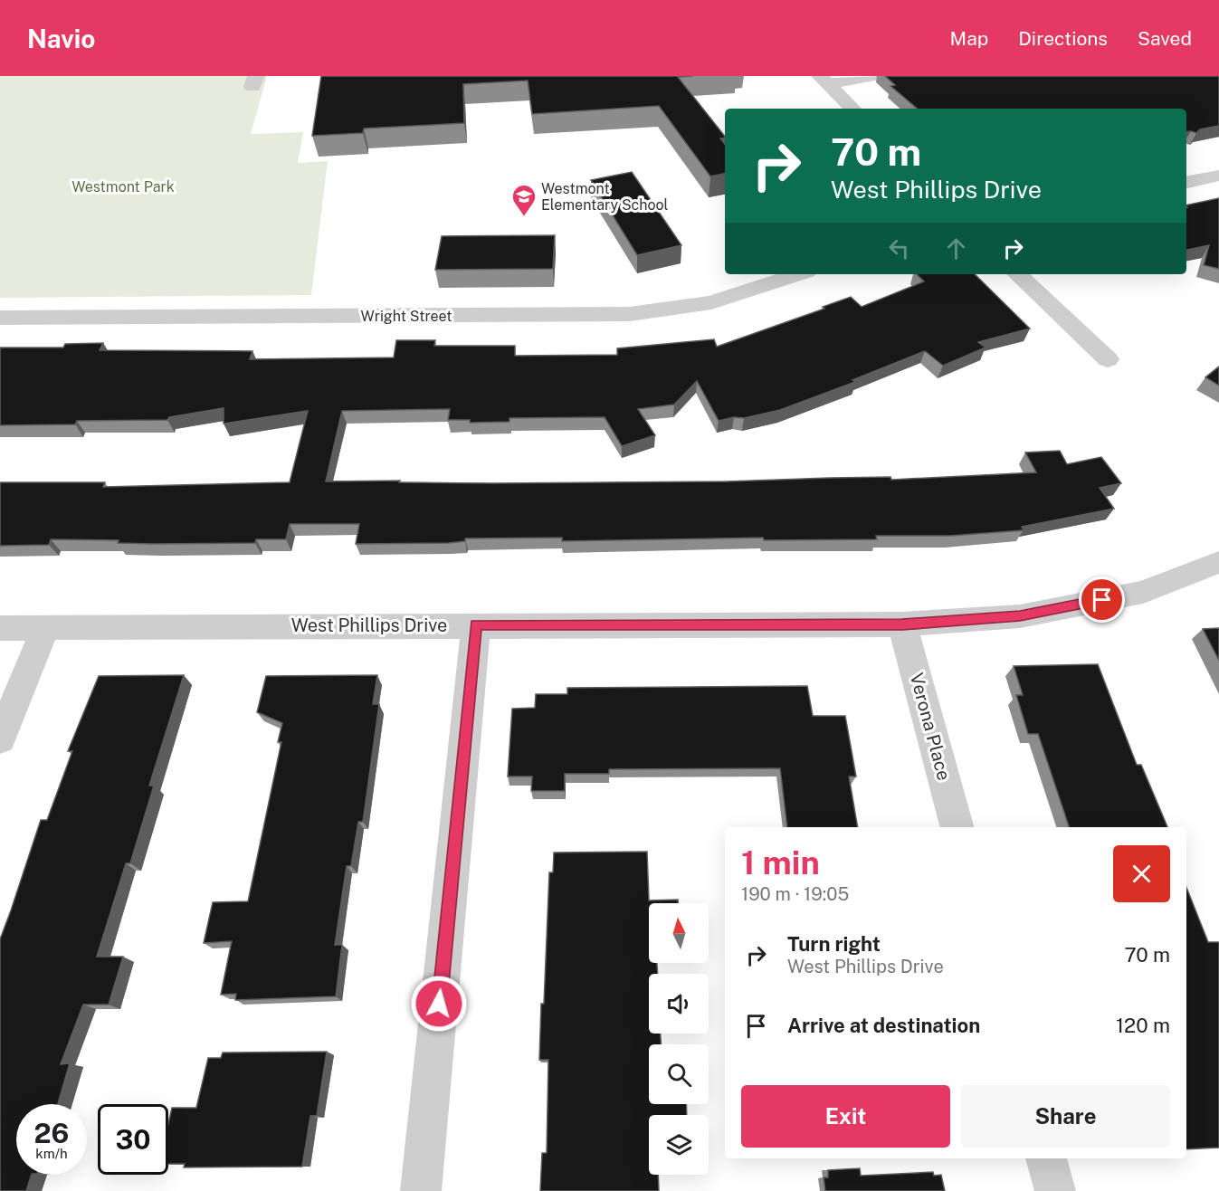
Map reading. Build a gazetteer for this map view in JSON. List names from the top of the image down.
{
  "streets": {
    "street": ["Wright Street", "West Phillips Drive", "Verona Place"]
  },
  "crossings": [
    ["West Phillips Drive", "Verona Place"]
  ],
  "parks": ["Westmont Park"],
  "places": {
    "school or university": ["Westmont Elementary School"]
  },
  "north": "top",
  "page": {
    "header": "Navio",
    "nav": ["Map", "Directions", "Saved"],
    "turn": ["70 m", "West Phillips Drive"],
    "heading": ["1 min", "190 m · 19:05"],
    "list": [
      {
        "name": "Turn right",
        "note": "West Phillips Drive",
        "value": "70 m"
      },
      {
        "name": "Arrive at destination",
        "value": "120 m"
      }
    ],
    "buttons": ["Exit", "Share"],
    "speed": "26 km/h",
    "limit": "30"
  }
}
